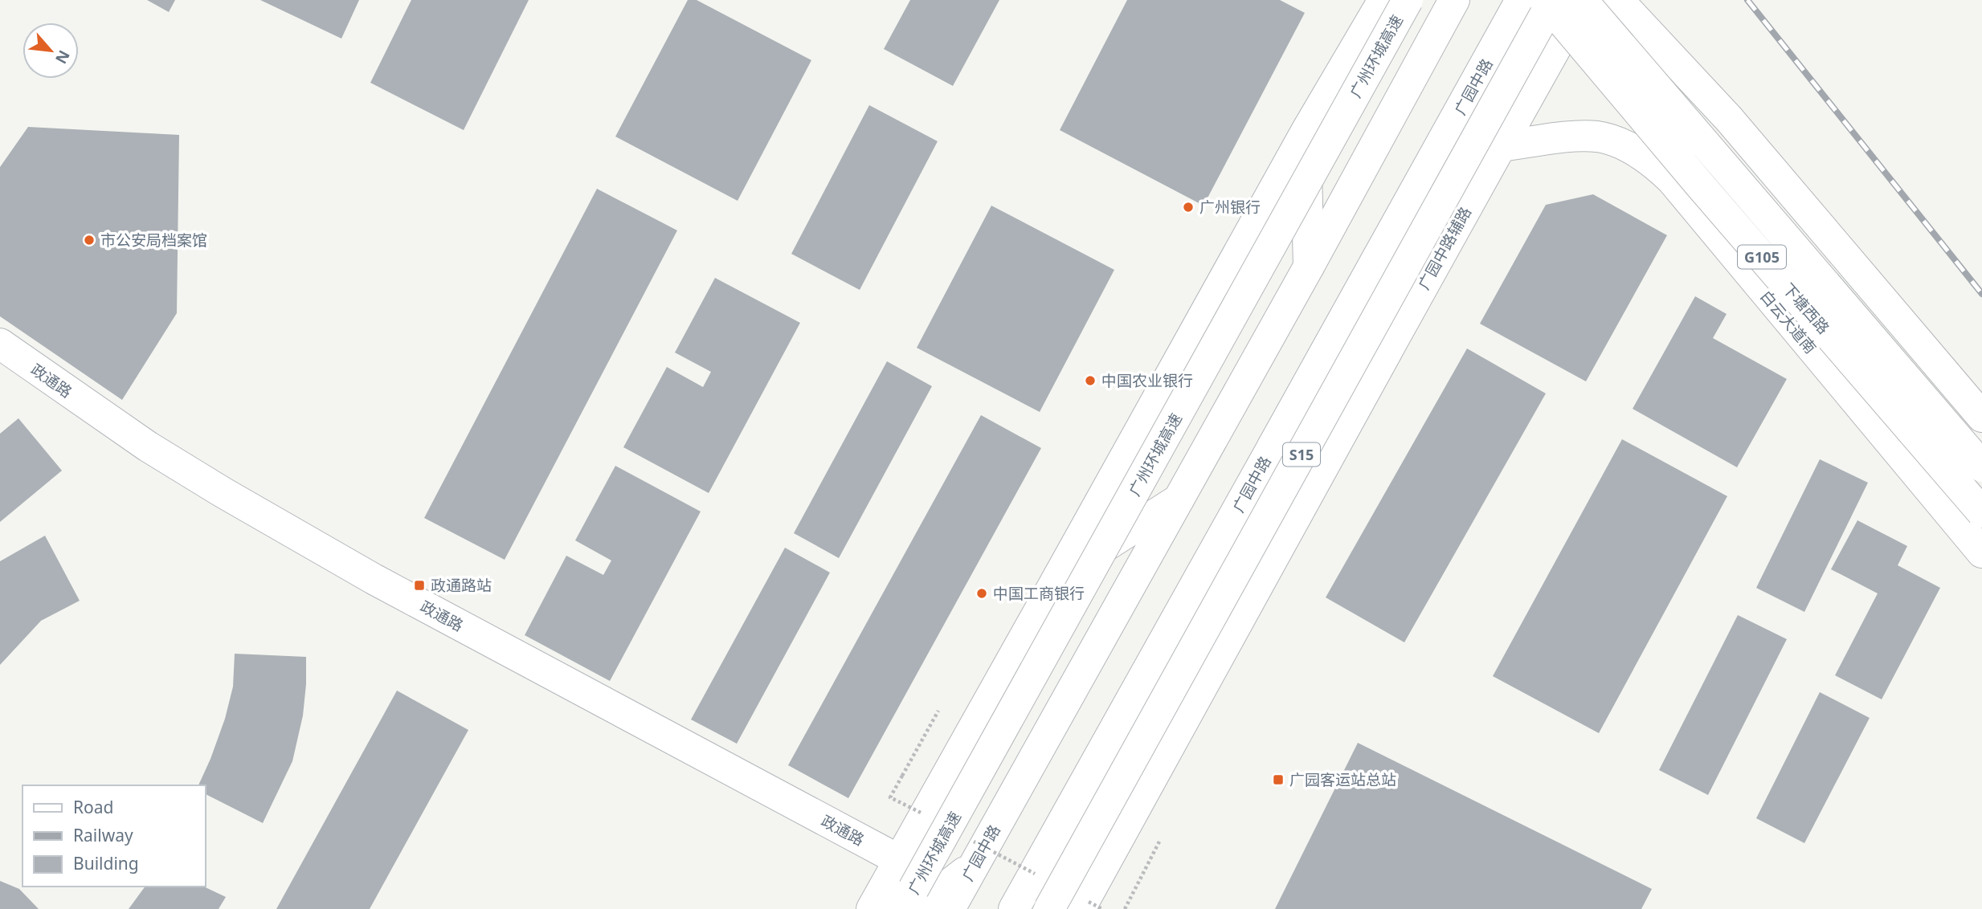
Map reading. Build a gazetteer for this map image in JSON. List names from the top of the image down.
{
  "streets": {
    "main road": [
      "广州环城高速",
      "广园中路",
      "广园中路辅路",
      "G105",
      "下塘西路",
      "白云大道南",
      "政通路",
      "S15"
    ]
  },
  "crossings": [
    ["广园中路辅路", "下塘西路"],
    ["广园中路辅路", "白云大道南"]
  ],
  "places": {
    "other": [
      "广州银行",
      "市公安局档案馆",
      "中国农业银行",
      "中国工商银行"
    ],
    "transit": ["政通路站", "广园客运站总站"]
  },
  "legend": ["Road", "Railway", "Building"],
  "north": "bottom right"
}
